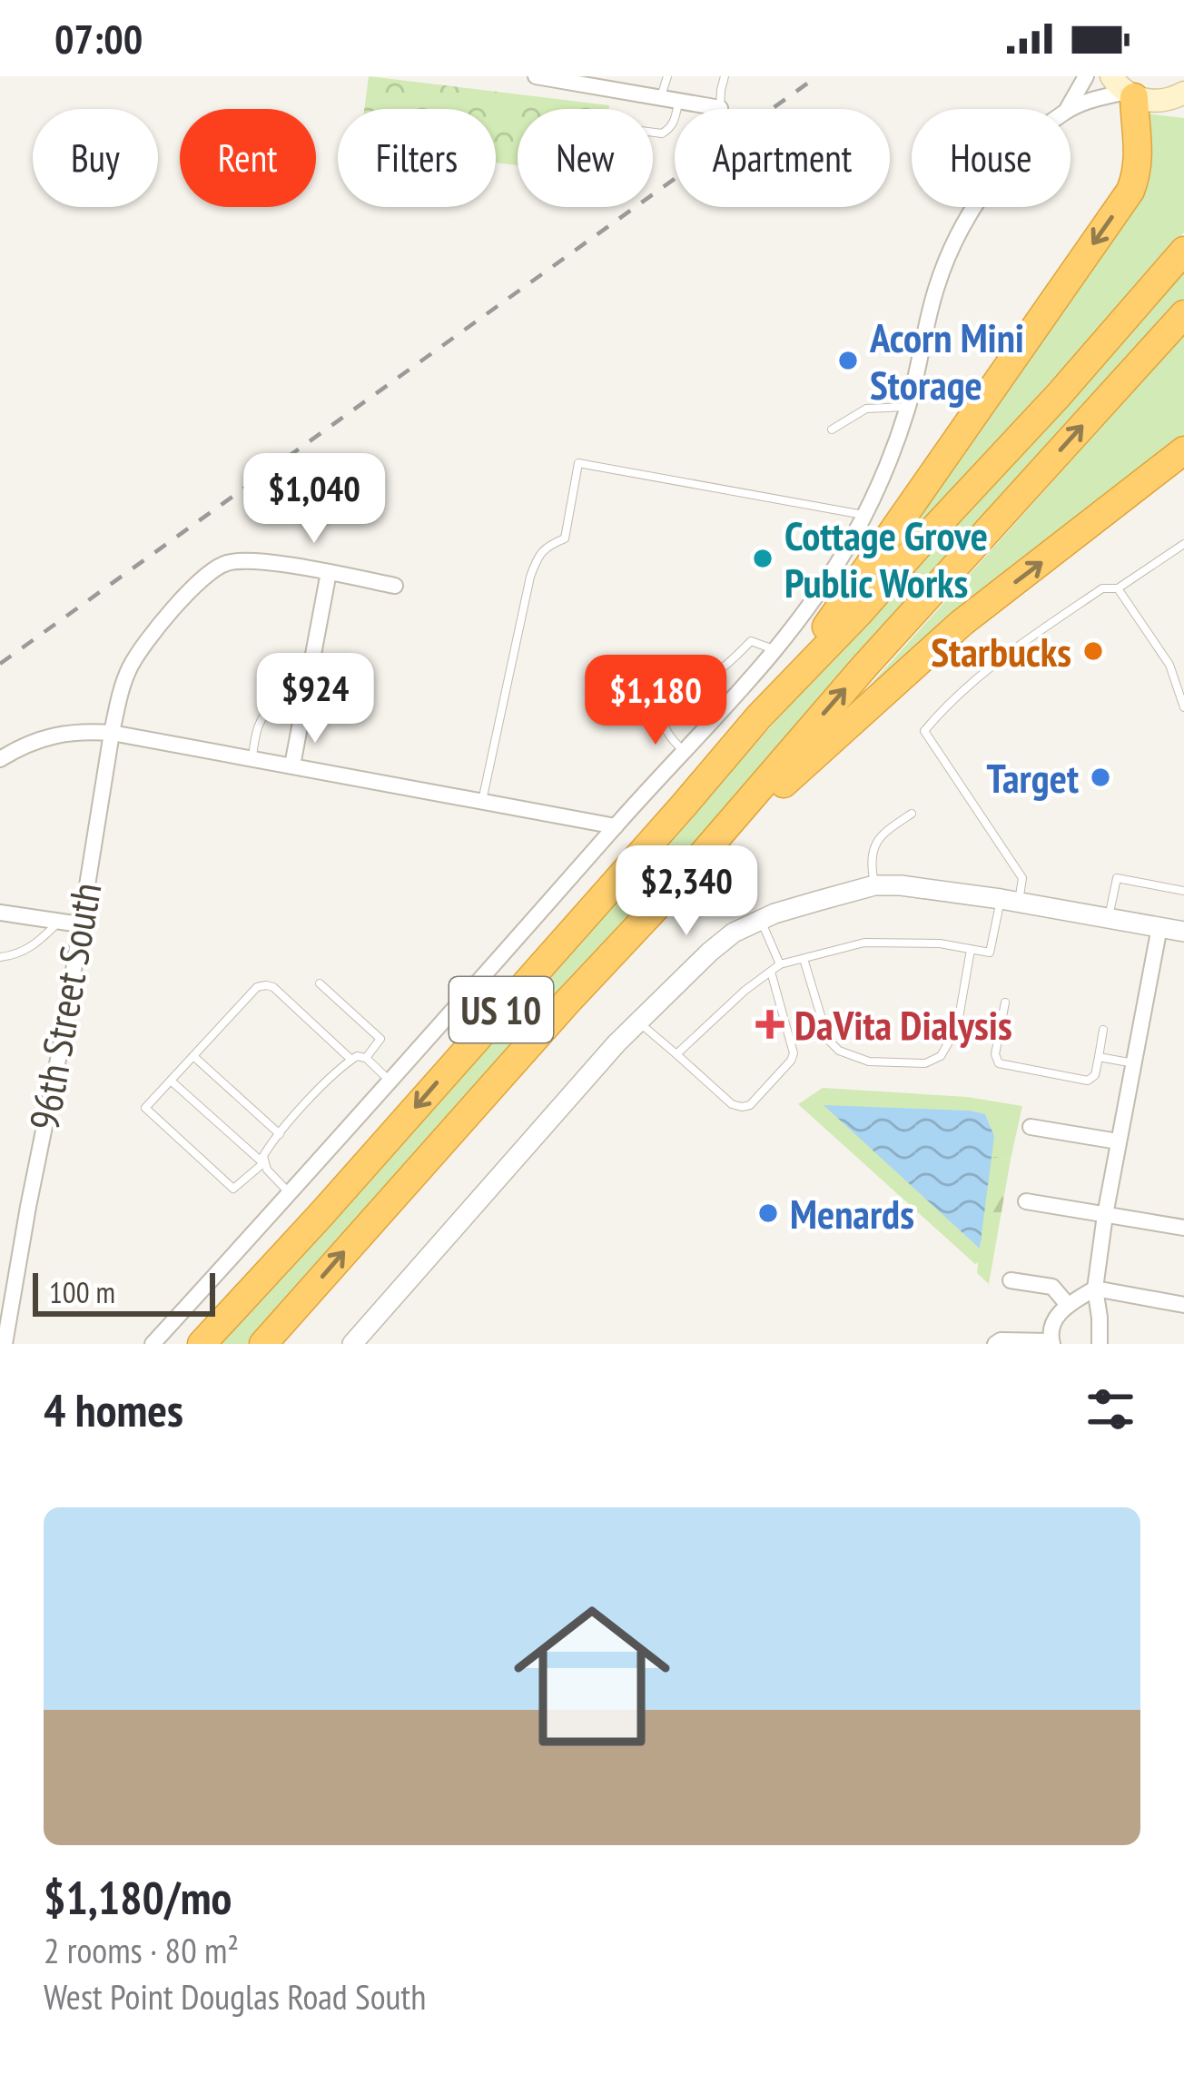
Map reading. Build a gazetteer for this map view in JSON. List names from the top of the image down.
{
  "streets": {
    "highway": ["US 10"],
    "street": ["96th Street South"]
  },
  "places": {
    "other": [
      "Acorn Mini Storage",
      "Cottage Grove Public Works",
      "Starbucks",
      "Target",
      "Menards"
    ],
    "health": ["DaVita Dialysis"]
  },
  "scale_bar": "100 m",
  "page": {
    "status": "07:00",
    "chip": [
      "Buy",
      "Rent",
      "Filters",
      "New",
      "Apartment",
      "House"
    ],
    "price": [
      "$1,040",
      "$924",
      "$1,180",
      "$2,340"
    ],
    "scale": "100 m",
    "heading": "4 homes",
    "list": [
      {
        "name": "$1,180/mo",
        "note": "2 rooms · 80 m² · West Point Douglas Road South"
      }
    ]
  }
}
